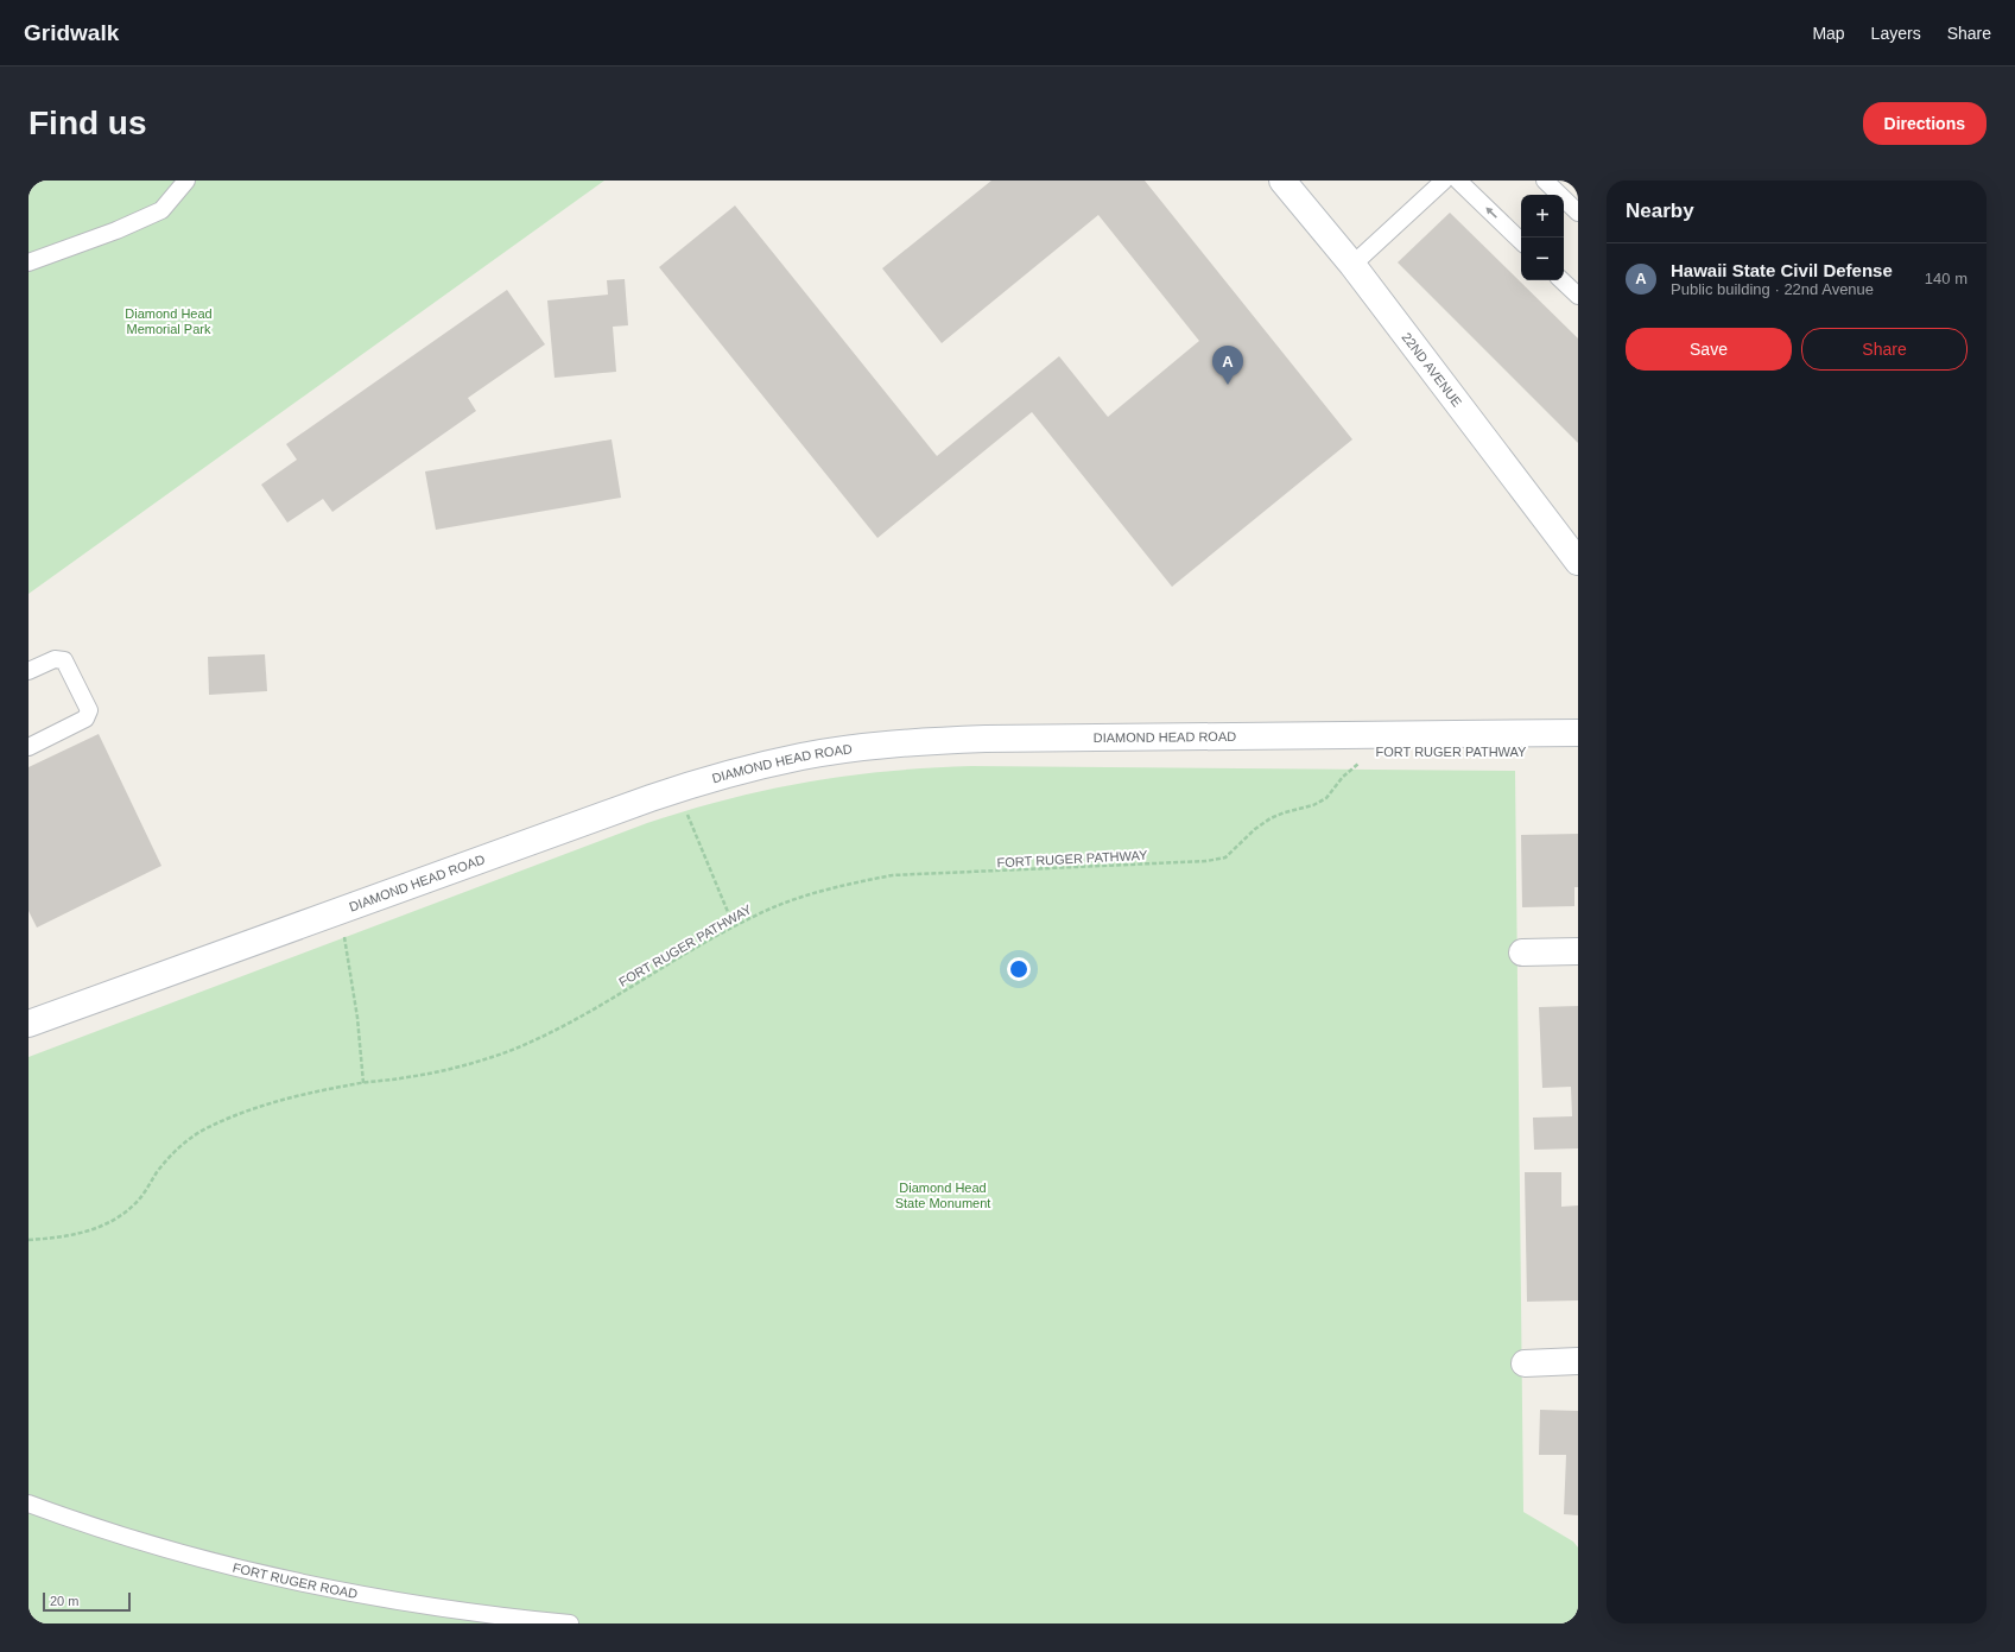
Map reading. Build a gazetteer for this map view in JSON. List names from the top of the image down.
{
  "streets": {
    "street": ["22ND AVENUE", "DIAMOND HEAD ROAD"],
    "lane": ["FORT RUGER ROAD"],
    "path": ["FORT RUGER PATHWAY"]
  },
  "parks": ["Diamond Head Memorial Park", "Diamond Head State Monument"],
  "scale_bar": "20 m",
  "page": {
    "header": "Gridwalk",
    "nav": ["Map", "Layers", "Share"],
    "buttons": [
      "Directions",
      ["Save", "Share"]
    ],
    "title": "Find us",
    "heading": "Nearby",
    "map_buttons": ["+", "−"],
    "list": [
      {
        "mark": "A",
        "name": "Hawaii State Civil Defense",
        "note": "Public building · 22nd Avenue",
        "value": "140 m"
      }
    ],
    "pins": "A",
    "scale": "20 m"
  }
}
